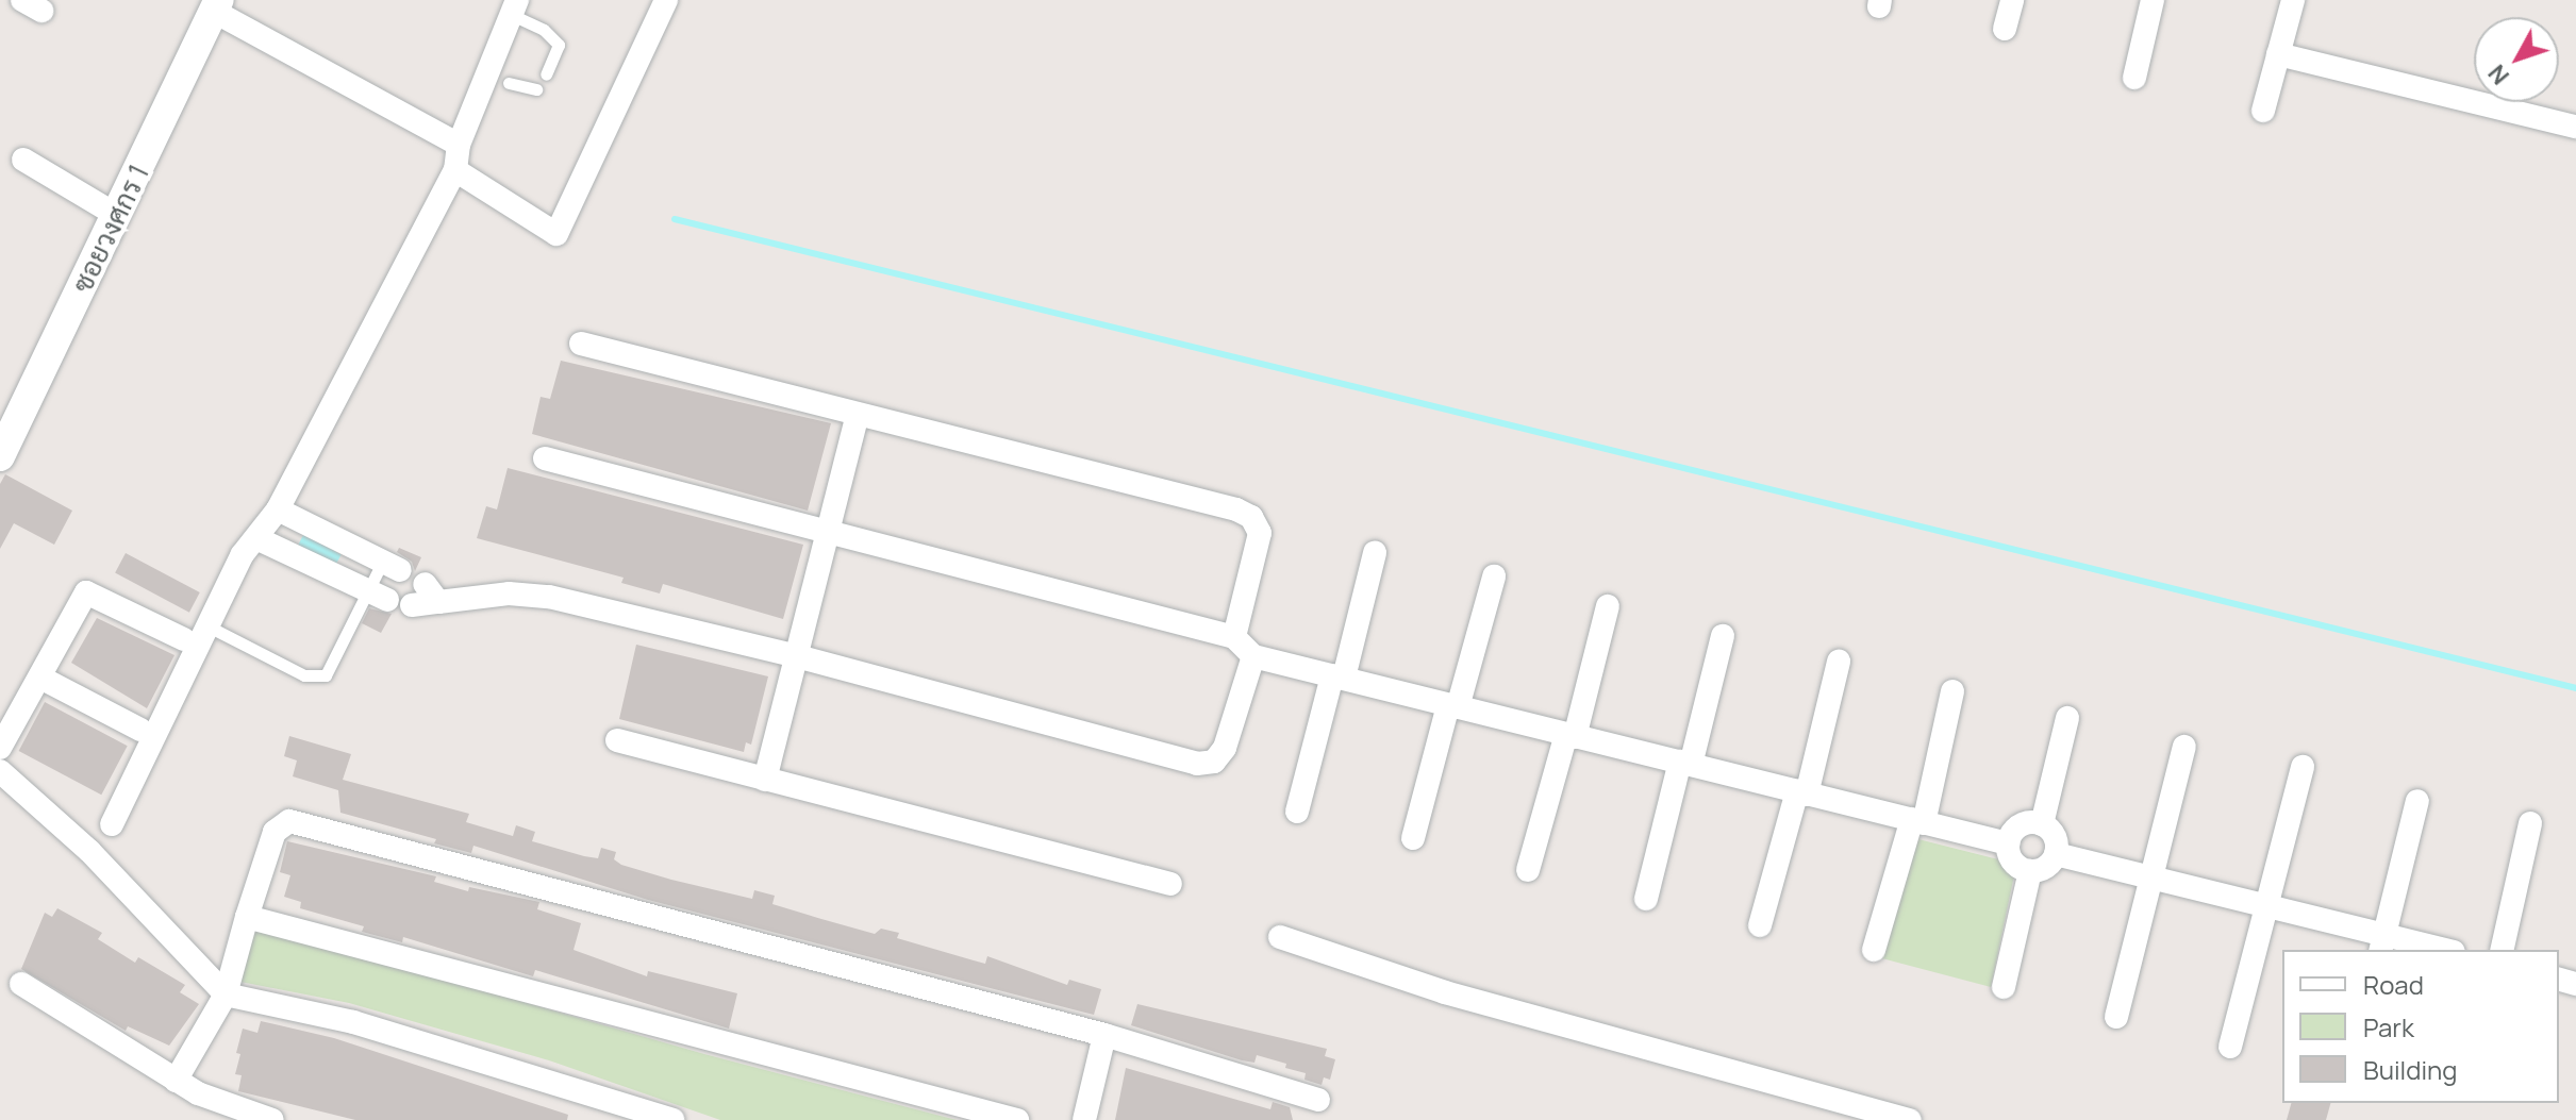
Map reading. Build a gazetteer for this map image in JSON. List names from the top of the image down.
{
  "streets": {
    "street": ["ซอยวงศกร 1"]
  },
  "legend": ["Road", "Park", "Building"],
  "north": "bottom left"
}
